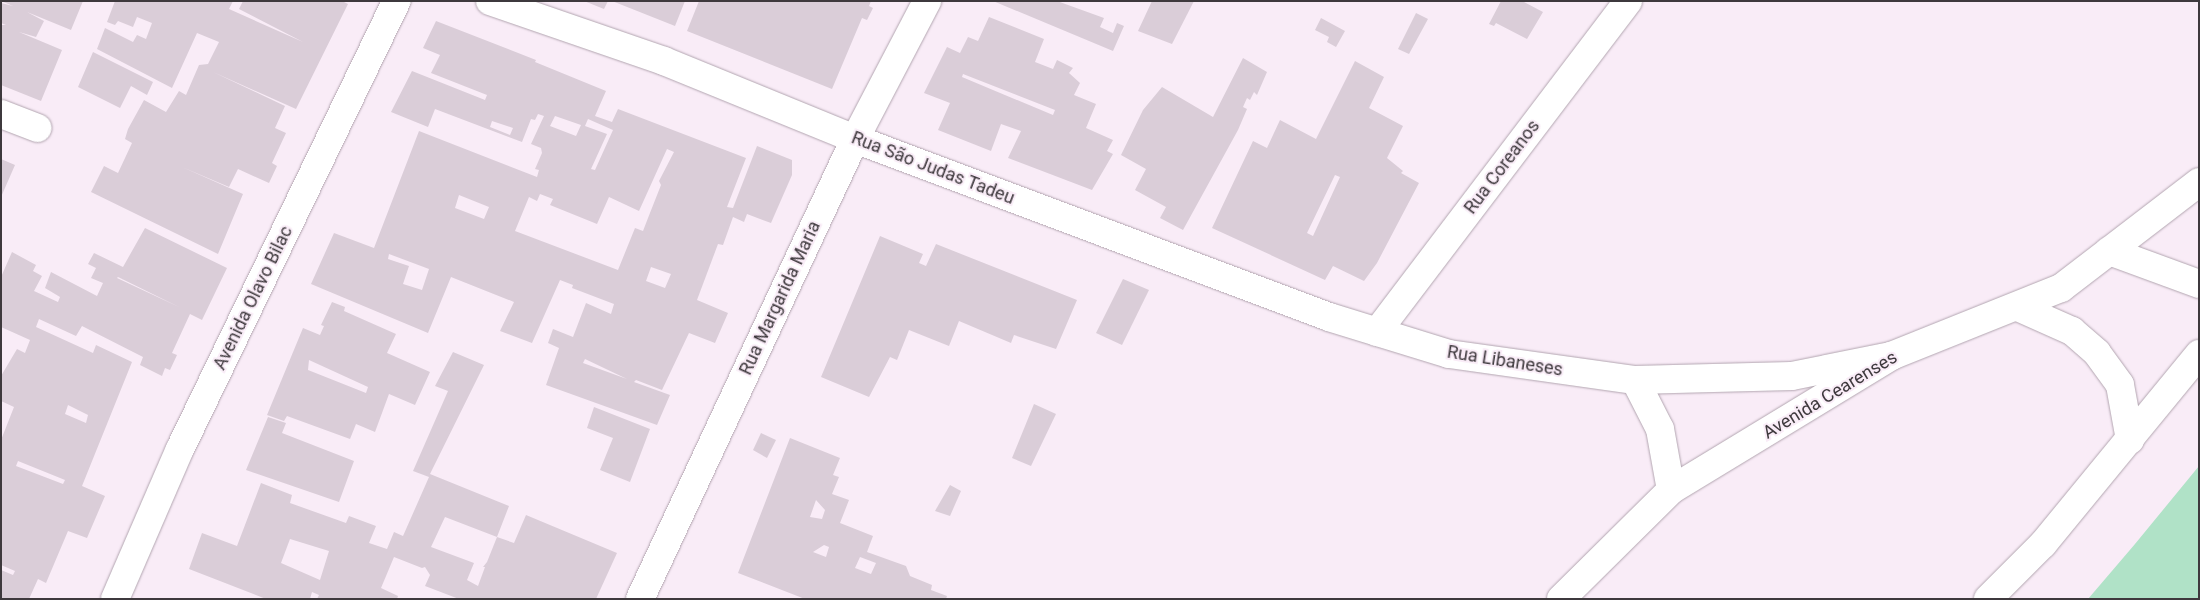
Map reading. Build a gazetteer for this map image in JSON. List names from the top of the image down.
{
  "streets": {
    "street": [
      "Rua Coreanos",
      "Rua São Judas Tadeu",
      "Avenida Olavo Bilac",
      "Rua Margarida Maria",
      "Rua Libaneses",
      "Avenida Cearenses"
    ]
  },
  "crossings": [
    ["Rua Coreanos", "Rua São Judas Tadeu"],
    ["Rua Coreanos", "Rua Libaneses"],
    ["Rua São Judas Tadeu", "Rua Margarida Maria"],
    ["Rua São Judas Tadeu", "Rua Libaneses"],
    ["Rua Libaneses", "Avenida Cearenses"]
  ]
}
